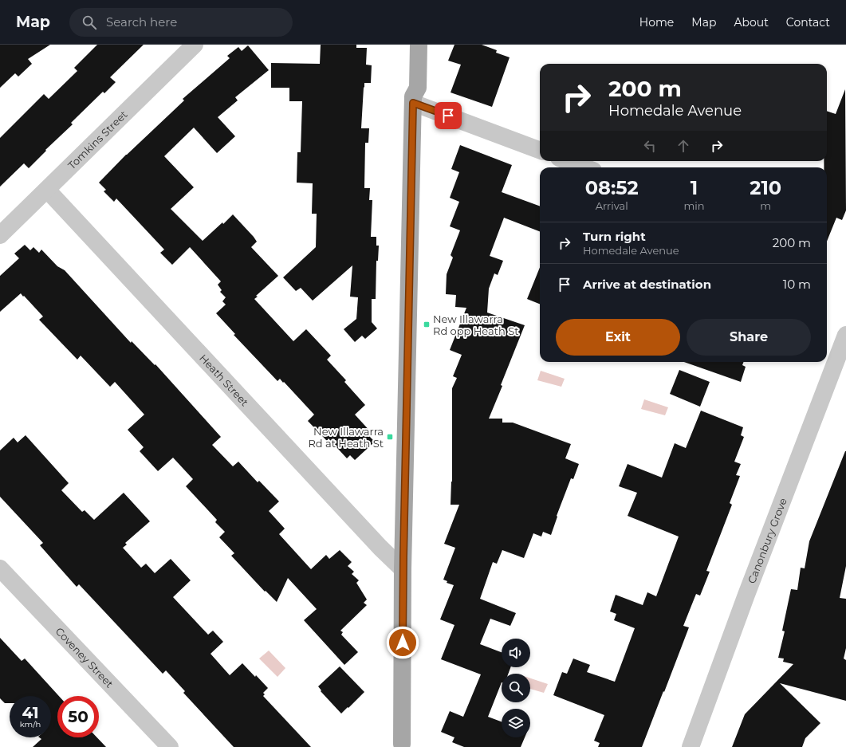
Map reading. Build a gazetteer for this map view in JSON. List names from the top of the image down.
{
  "streets": {
    "street": [
      "Tomkins Street",
      "Heath Street",
      "Canonbury Grove",
      "Coveney Street"
    ]
  },
  "crossings": [
    ["Tomkins Street", "Heath Street"]
  ],
  "places": {
    "transit": ["New Illawarra Rd opp Heath St", "New Illawarra Rd at Heath St"]
  },
  "page": {
    "header": "Map",
    "search": "Search here",
    "nav": [
      "Home",
      "Map",
      "About",
      "Contact"
    ],
    "turn": ["200 m", "Homedale Avenue"],
    "eta": [
      "08:52",
      "Arrival",
      "1",
      "min",
      "210",
      "m"
    ],
    "list": [
      {
        "name": "Turn right",
        "note": "Homedale Avenue",
        "value": "200 m"
      },
      {
        "name": "Arrive at destination",
        "value": "10 m"
      }
    ],
    "buttons": ["Exit", "Share"],
    "speed": "41 km/h",
    "limit": "50"
  }
}
